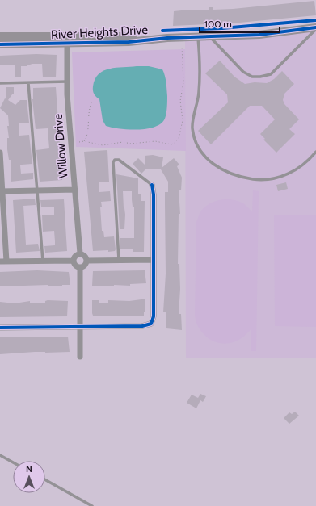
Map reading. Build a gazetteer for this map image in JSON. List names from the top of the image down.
{
  "streets": {
    "street": ["River Heights Drive", "Willow Drive"]
  },
  "crossings": [
    ["River Heights Drive", "Willow Drive"]
  ],
  "scale_bar": "100 m",
  "north": "top"
}
